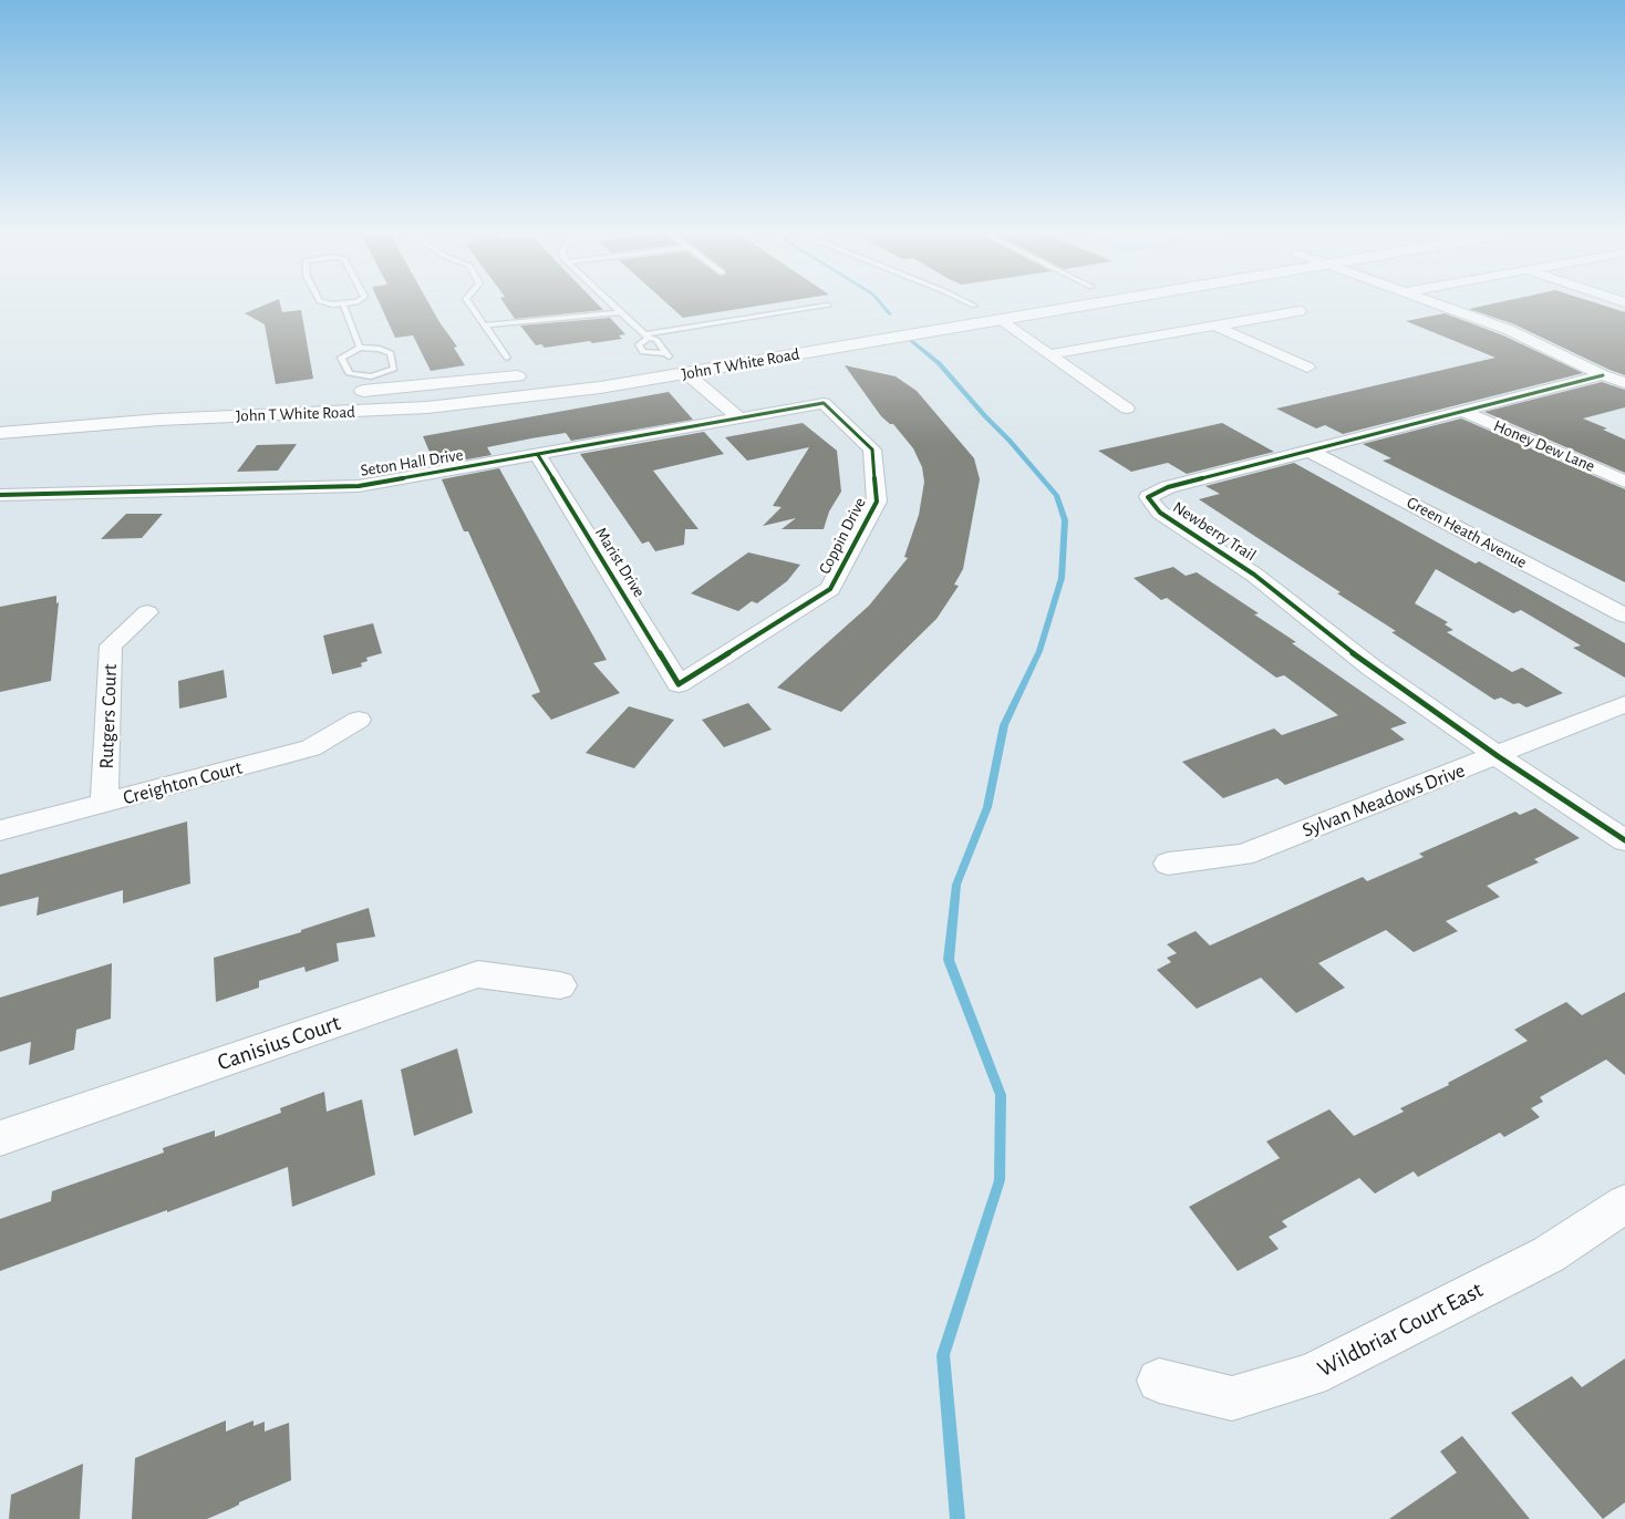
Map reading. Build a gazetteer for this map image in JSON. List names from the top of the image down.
{
  "streets": {
    "main road": ["John T White Road"],
    "street": [
      "Honey Dew Lane",
      "Seton Hall Drive",
      "Newberry Trail",
      "Green Heath Avenue",
      "Coppin Drive",
      "Marist Drive",
      "Rutgers Court",
      "Creighton Court",
      "Sylvan Meadows Drive",
      "Canisius Court",
      "Wildbriar Court East"
    ]
  },
  "crossings": [
    ["Honey Dew Lane", "Newberry Trail"],
    ["Seton Hall Drive", "Coppin Drive"],
    ["Seton Hall Drive", "Marist Drive"],
    ["Newberry Trail", "Green Heath Avenue"],
    ["Newberry Trail", "Sylvan Meadows Drive"],
    ["Coppin Drive", "Marist Drive"],
    ["Rutgers Court", "Creighton Court"]
  ]
}
